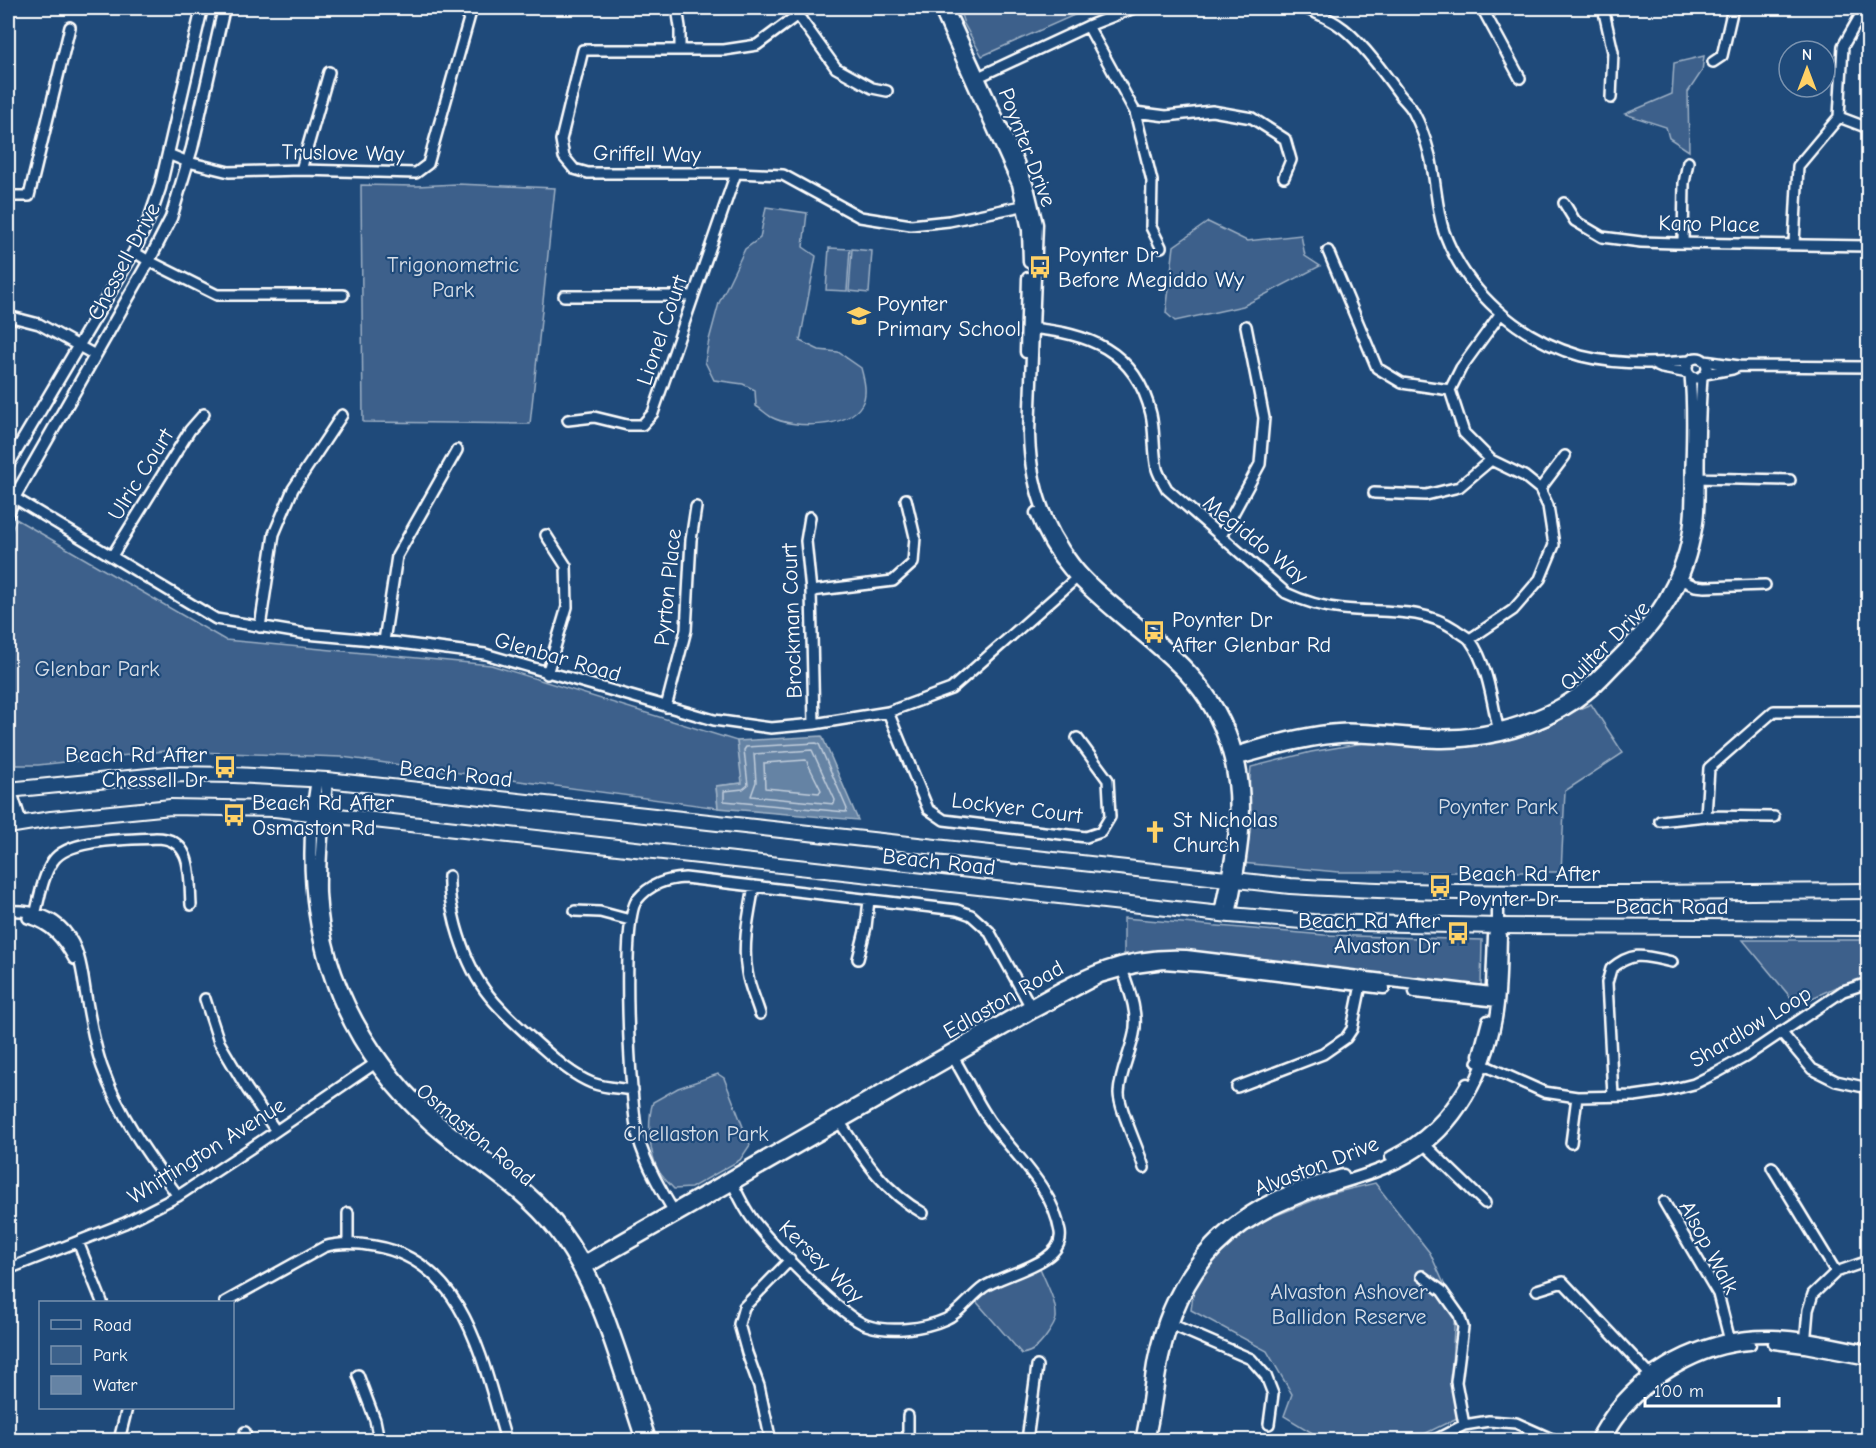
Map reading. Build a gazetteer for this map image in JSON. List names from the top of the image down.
{
  "streets": {
    "main road": ["Beach Road"],
    "street": [
      "Poynter Drive",
      "Truslove Way",
      "Griffell Way",
      "Karo Place",
      "Chessell Drive",
      "Lionel Court",
      "Ulric Court",
      "Megiddo Way",
      "Pyrton Place",
      "Brockman Court",
      "Quilter Drive",
      "Glenbar Road",
      "Lockyer Court",
      "Edlaston Road",
      "Shardlow Loop",
      "Osmaston Road",
      "Whittington Avenue",
      "Alvaston Drive",
      "Alsop Walk",
      "Kersey Way"
    ]
  },
  "crossings": [
    ["Poynter Drive", "Griffell Way"],
    ["Poynter Drive", "Megiddo Way"],
    ["Poynter Drive", "Quilter Drive"],
    ["Poynter Drive", "Glenbar Road"],
    ["Poynter Drive", "Beach Road"],
    ["Truslove Way", "Chessell Drive"],
    ["Griffell Way", "Lionel Court"],
    ["Chessell Drive", "Glenbar Road"],
    ["Ulric Court", "Glenbar Road"],
    ["Pyrton Place", "Glenbar Road"],
    ["Brockman Court", "Glenbar Road"],
    ["Glenbar Road", "Lockyer Court"],
    ["Beach Road", "Osmaston Road"],
    ["Beach Road", "Alvaston Drive"],
    ["Edlaston Road", "Osmaston Road"],
    ["Edlaston Road", "Alvaston Drive"],
    ["Edlaston Road", "Kersey Way"],
    ["Shardlow Loop", "Alvaston Drive"],
    ["Osmaston Road", "Whittington Avenue"]
  ],
  "parks": [
    "Trigonometric Park",
    "Glenbar Park",
    "Poynter Park",
    "Chellaston Park",
    "Alvaston Ashover Ballidon Reserve"
  ],
  "places": {
    "bus stop": [
      "Poynter Dr Before Megiddo Wy",
      "Poynter Dr After Glenbar Rd",
      "Beach Rd After Chessell Dr",
      "Beach Rd After Osmaston Rd",
      "Beach Rd After Poynter Dr",
      "Beach Rd After Alvaston Dr"
    ],
    "school or university": ["Poynter Primary School"],
    "church": ["St Nicholas Church"]
  },
  "legend": ["Road", "Park", "Water"],
  "scale_bar": "100 m",
  "north": "top"
}
